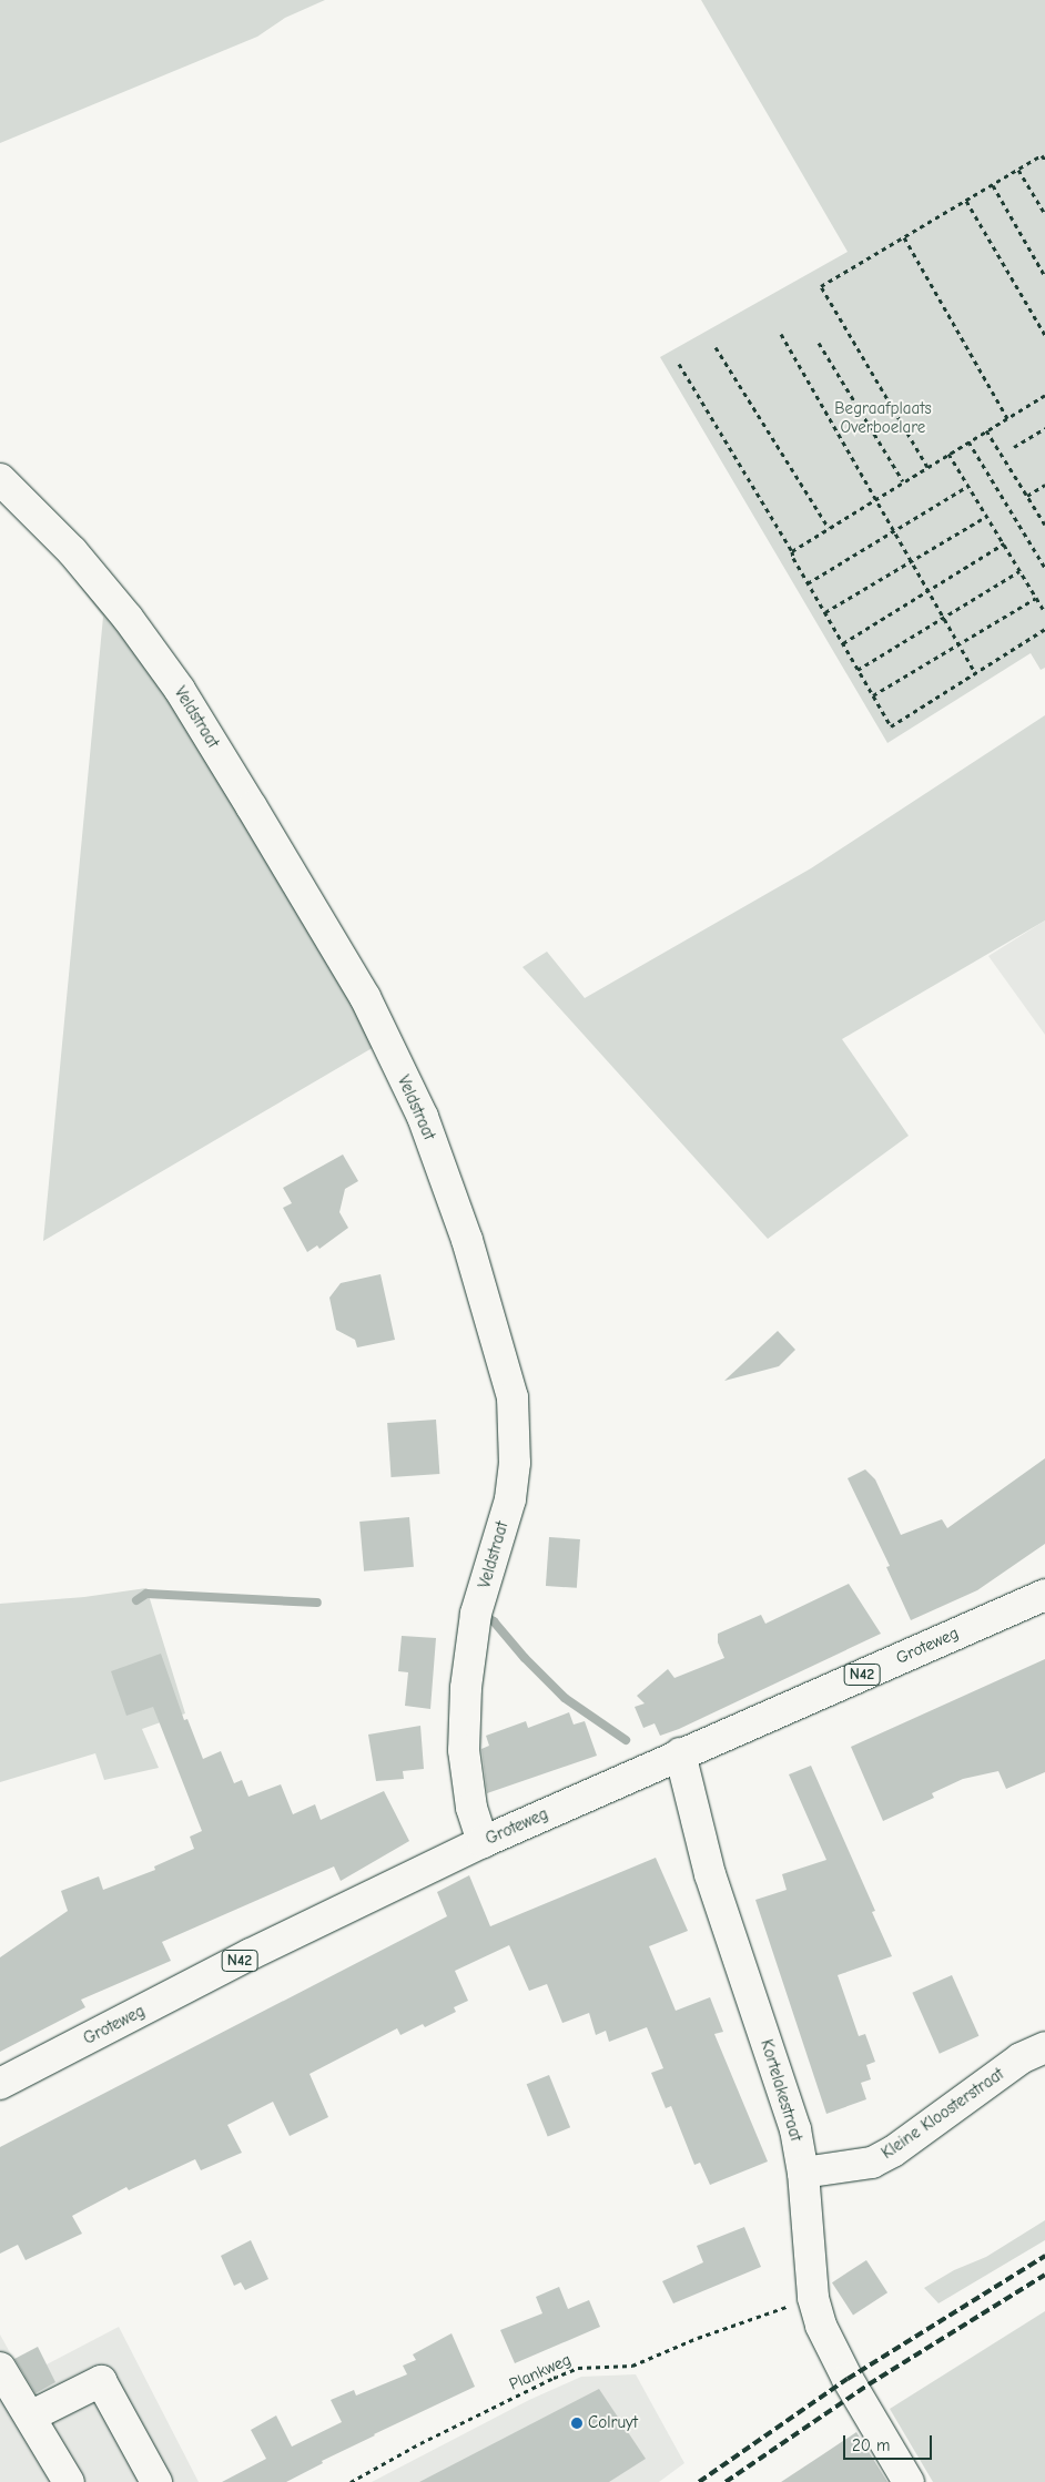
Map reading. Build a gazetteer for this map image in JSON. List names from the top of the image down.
{
  "streets": {
    "street": [
      "Veldstraat",
      "Groteweg",
      "N42",
      "Kortelakestraat",
      "Kleine Kloosterstraat"
    ],
    "path": ["Plankweg"]
  },
  "crossings": [
    ["Veldstraat", "Groteweg"],
    ["Groteweg", "Kortelakestraat"],
    ["Kortelakestraat", "Kleine Kloosterstraat"],
    ["Kortelakestraat", "Plankweg"]
  ],
  "parks": ["Begraafplaats Overboelare"],
  "places": ["Colruyt"],
  "scale_bar": "20 m"
}
